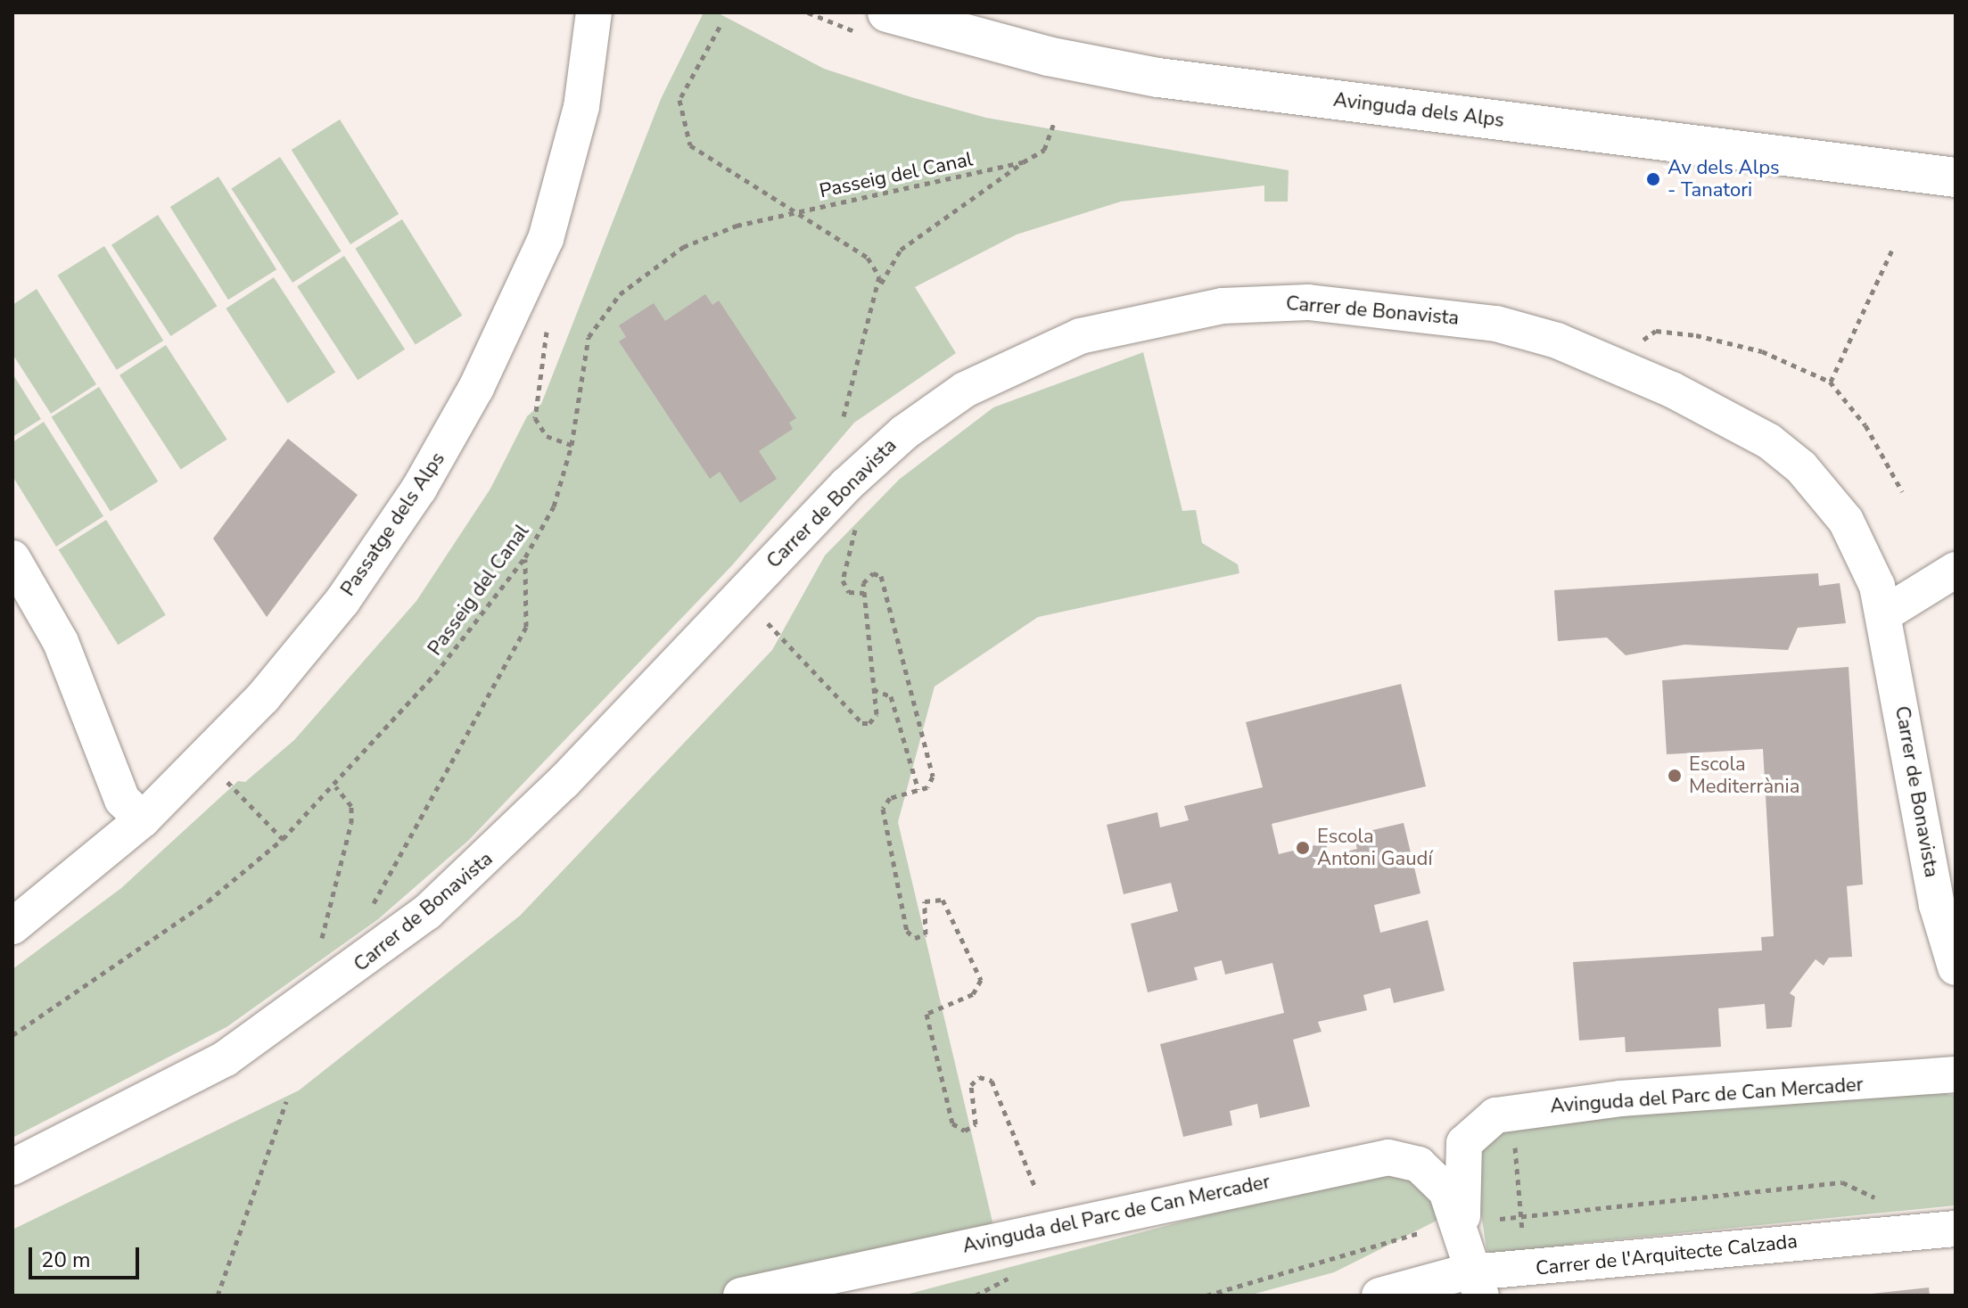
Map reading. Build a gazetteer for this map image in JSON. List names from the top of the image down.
{
  "streets": {
    "street": [
      "Avinguda dels Alps",
      "Carrer de Bonavista",
      "Passatge dels Alps",
      "Avinguda del Parc de Can Mercader",
      "Carrer de l'Arquitecte Calzada"
    ],
    "path": ["Passeig del Canal"]
  },
  "crossings": [
    ["Avinguda del Parc de Can Mercader", "Carrer de l'Arquitecte Calzada"]
  ],
  "places": ["Av dels Alps - Tanatori", "Escola Mediterrània", "Escola Antoni Gaudí"],
  "scale_bar": "20 m"
}
